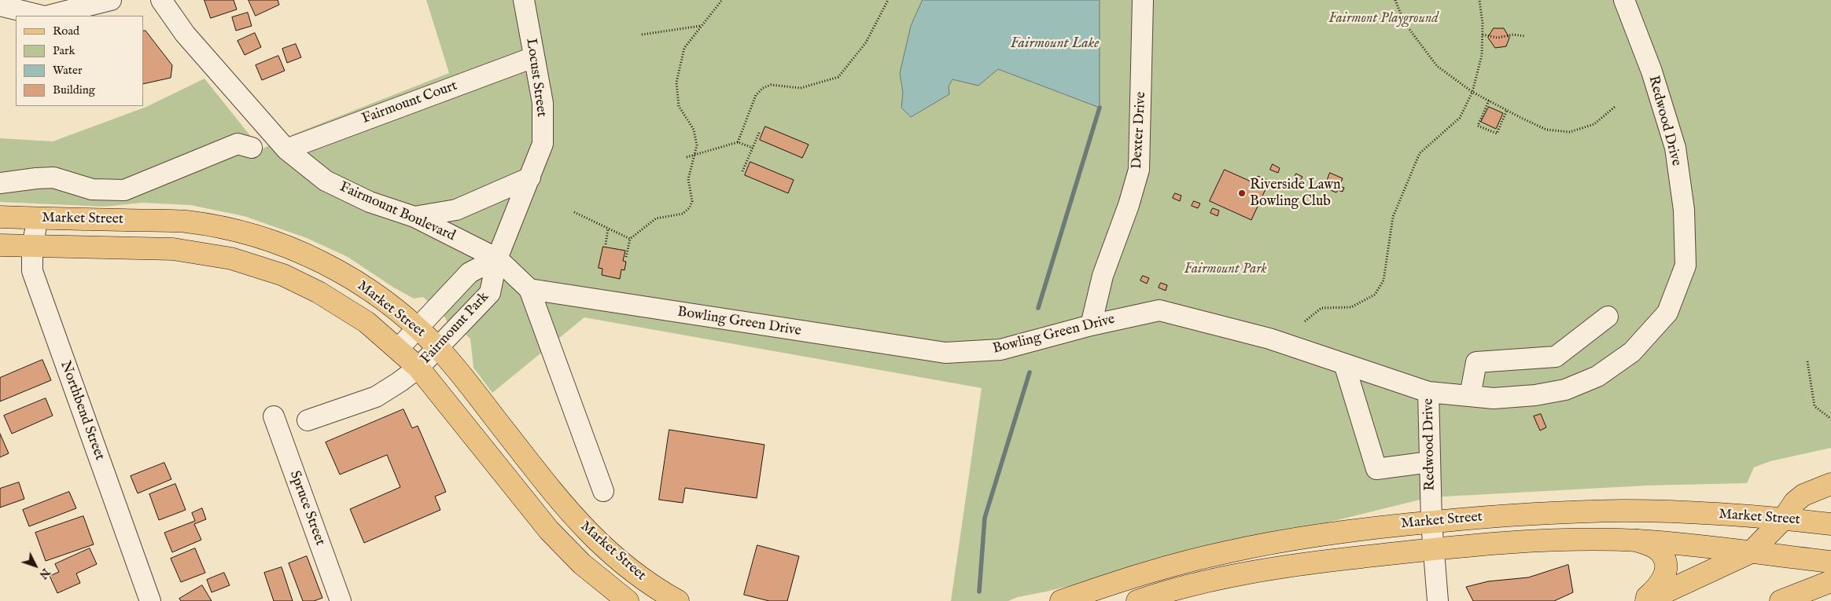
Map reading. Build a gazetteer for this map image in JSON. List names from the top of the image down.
{
  "streets": {
    "main road": ["Market Street"],
    "street": [
      "Locust Street",
      "Fairmount Court",
      "Redwood Drive",
      "Dexter Drive",
      "Fairmount Boulevard",
      "Bowling Green Drive",
      "Fairmount Park",
      "Northbend Street",
      "Spruce Street"
    ]
  },
  "crossings": [
    ["Locust Street", "Fairmount Court"],
    ["Locust Street", "Fairmount Boulevard"],
    ["Locust Street", "Fairmount Park"],
    ["Fairmount Court", "Fairmount Boulevard"],
    ["Redwood Drive", "Market Street"],
    ["Redwood Drive", "Bowling Green Drive"],
    ["Dexter Drive", "Bowling Green Drive"],
    ["Fairmount Boulevard", "Bowling Green Drive"],
    ["Fairmount Boulevard", "Fairmount Park"],
    ["Market Street", "Fairmount Park"],
    ["Market Street", "Northbend Street"]
  ],
  "water": ["Fairmount Lake"],
  "parks": ["Fairmont Playground", "Fairmount Park"],
  "places": ["Riverside Lawn Bowling Club"],
  "legend": [
    "Road",
    "Park",
    "Water",
    "Building"
  ],
  "north": "bottom right"
}
